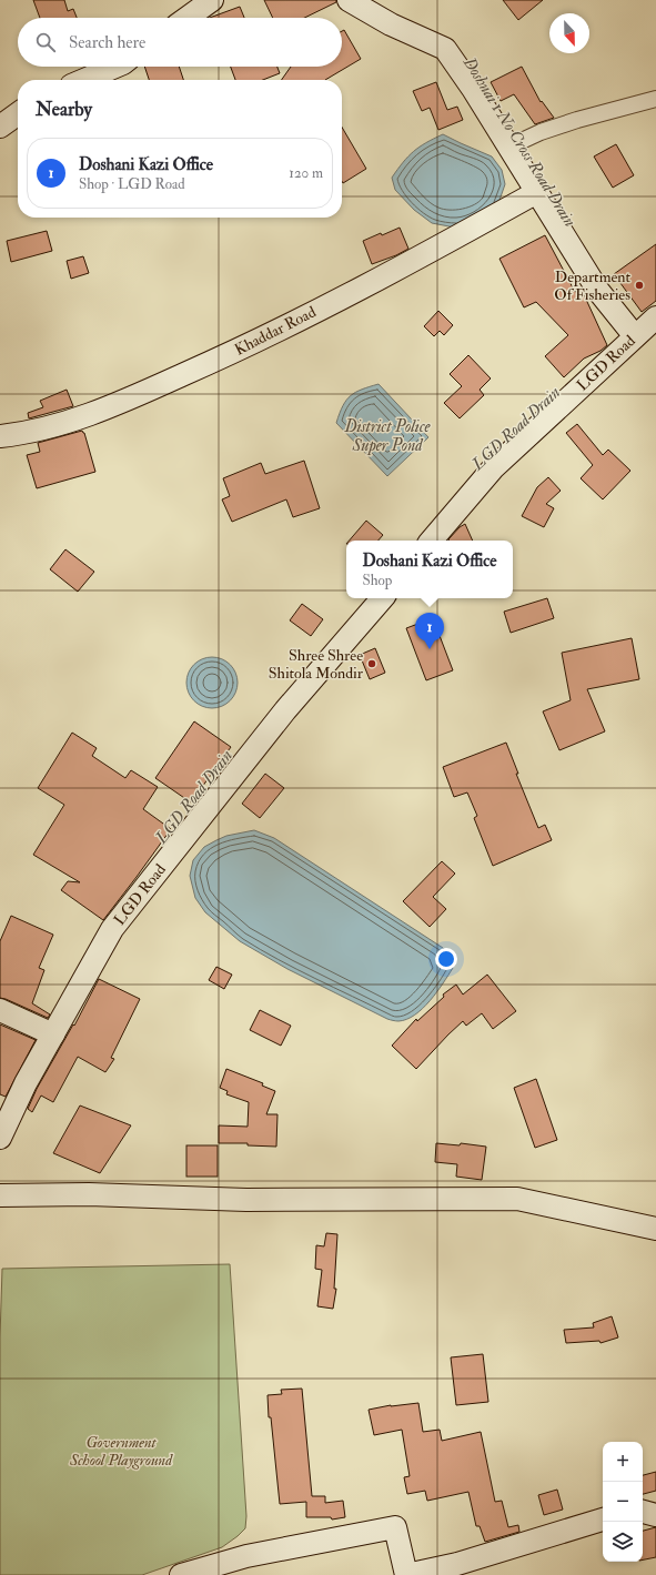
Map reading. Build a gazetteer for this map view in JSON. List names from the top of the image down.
{
  "streets": {
    "street": ["Khaddar Road", "LGD Road"]
  },
  "water": ["Doshnai 1 No Cross Road Drain", "District Police Super Pond", "LGD Road Drain"],
  "parks": ["Government School Playground"],
  "places": ["Department Of Fisheries", "Shree Shree Shitola Mondir"],
  "north": "bottom",
  "page": {
    "search": "Search here",
    "heading": "Nearby",
    "list": [
      {
        "mark": "1",
        "name": "Doshani Kazi Office",
        "note": "Shop · LGD Road",
        "value": "120 m"
      }
    ],
    "popup": ["Doshani Kazi Office", "Shop"],
    "pins": "1",
    "map_buttons": ["+", "−"]
  }
}
